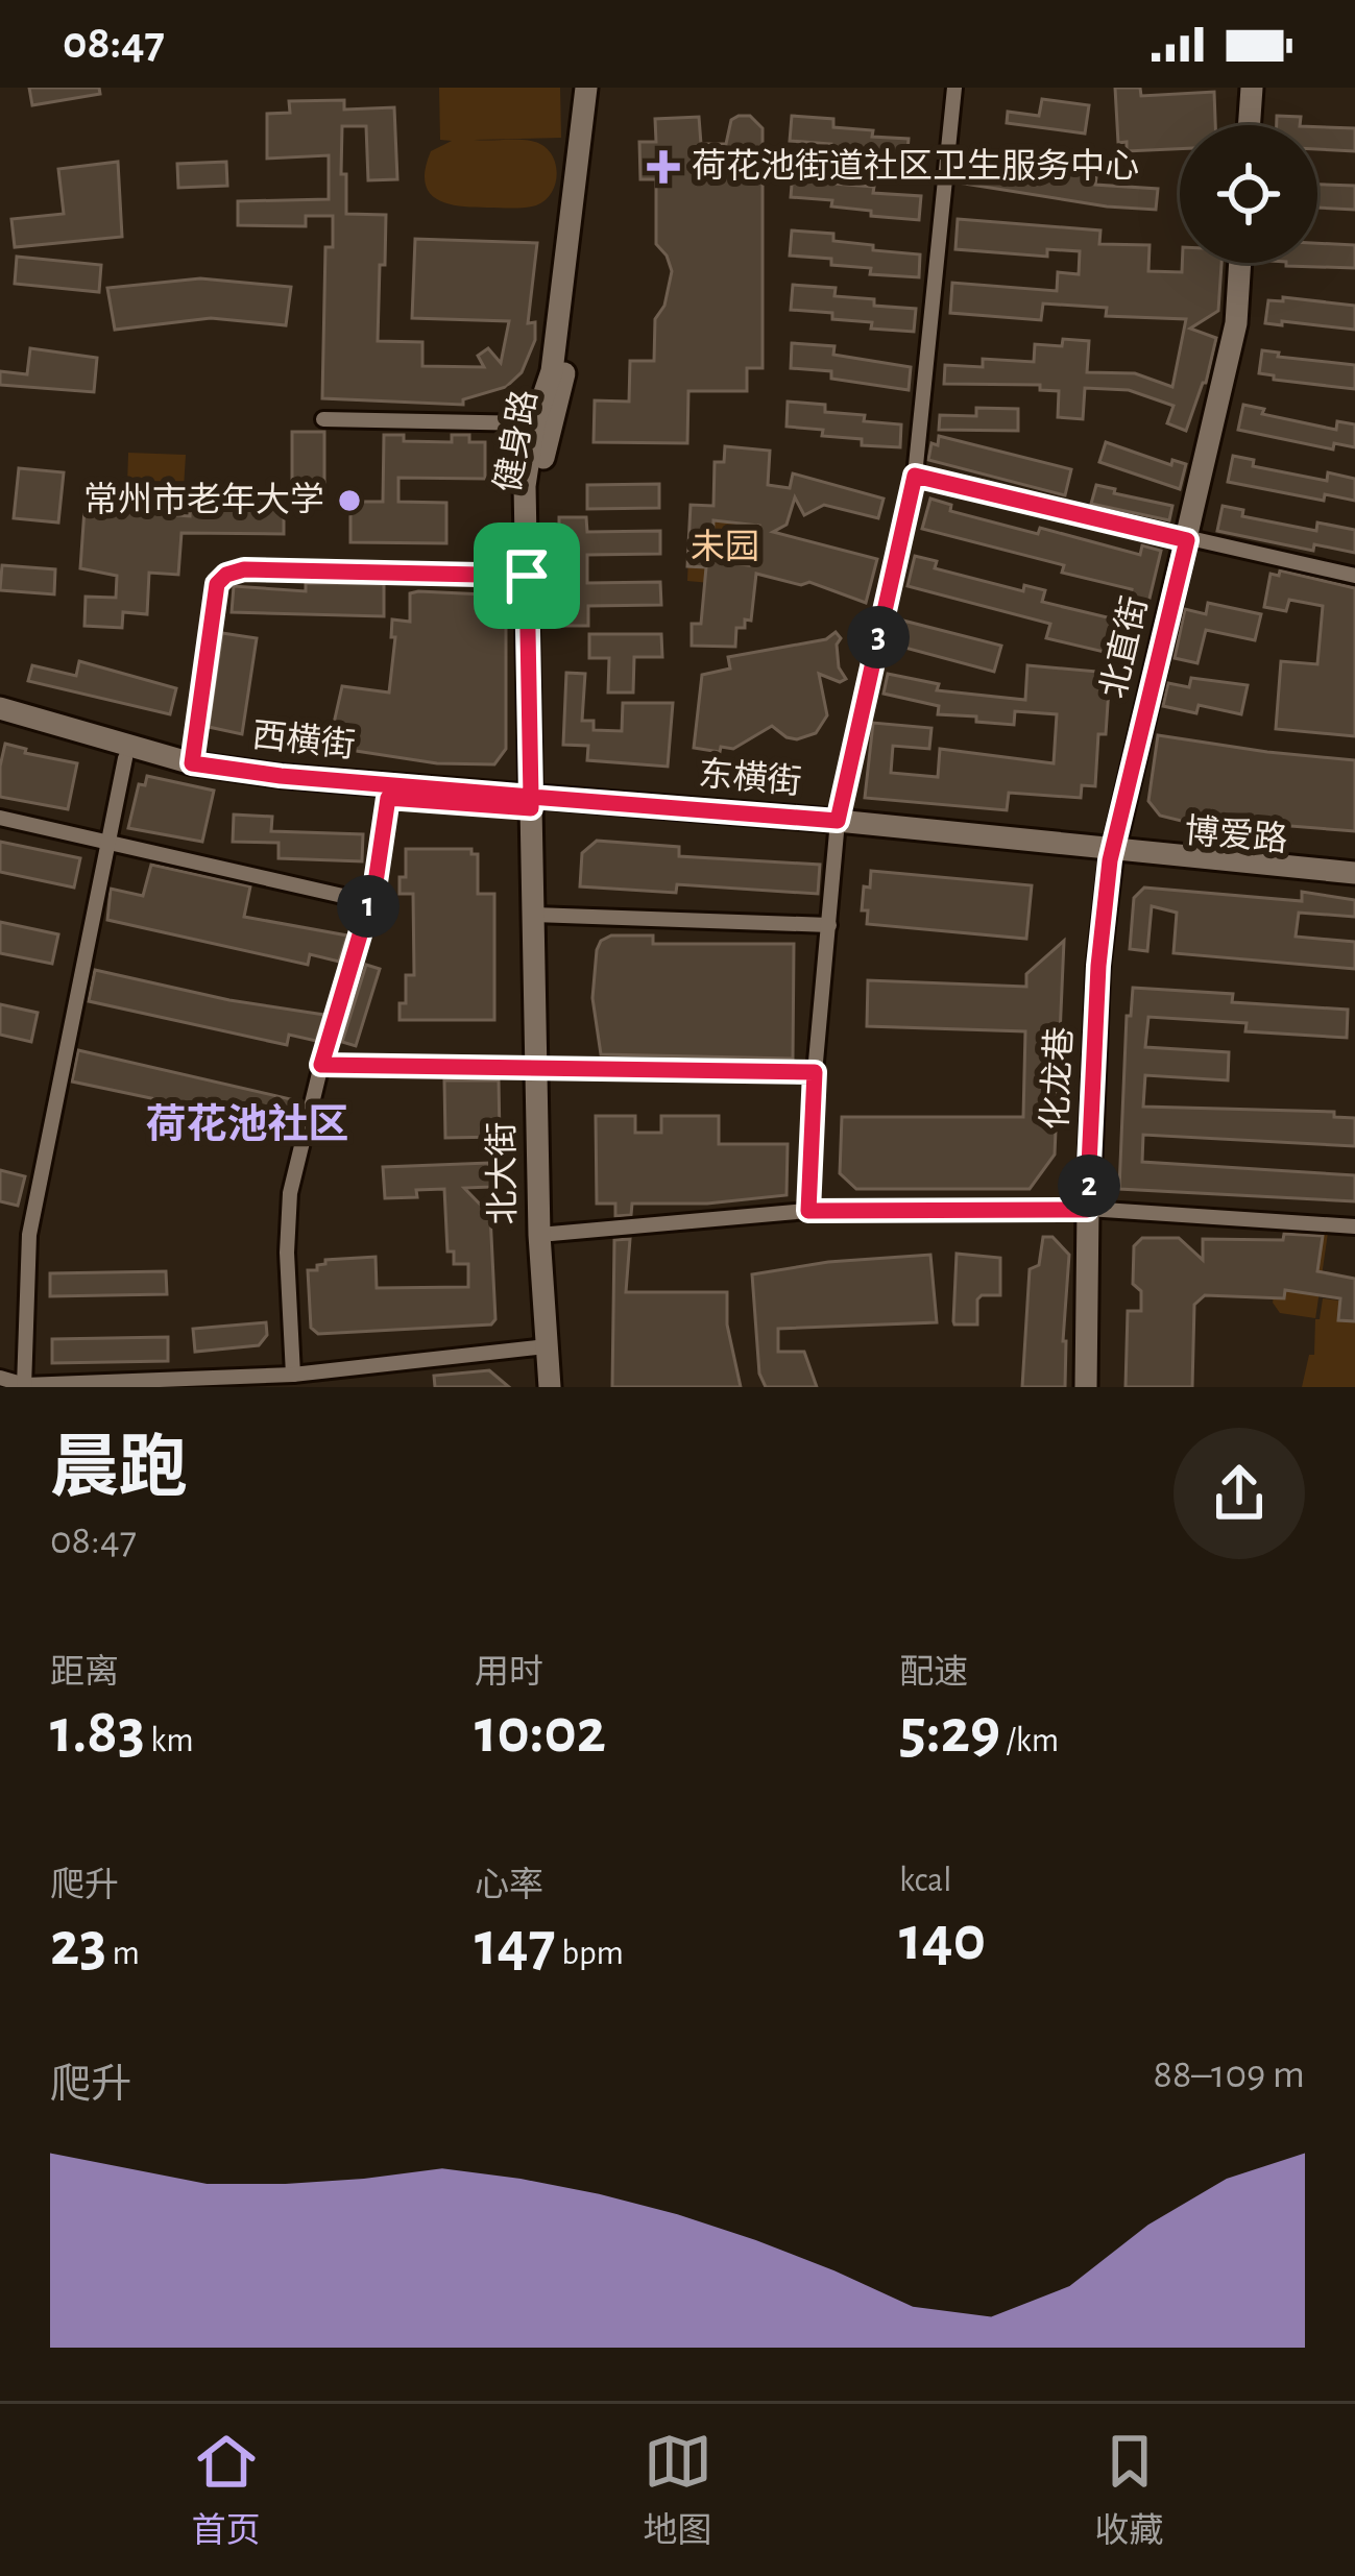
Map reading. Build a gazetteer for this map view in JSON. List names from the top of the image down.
{
  "streets": {
    "main road": [
      "健身路",
      "北直街",
      "西横街",
      "东横街",
      "博爱路",
      "化龙巷",
      "北大街"
    ]
  },
  "crossings": [
    ["健身路", "西横街"],
    ["健身路", "东横街"],
    ["健身路", "北大街"],
    ["北直街", "东横街"],
    ["北直街", "博爱路"],
    ["北直街", "化龙巷"],
    ["西横街", "东横街"],
    ["西横街", "北大街"],
    ["东横街", "博爱路"],
    ["东横街", "化龙巷"],
    ["东横街", "北大街"],
    ["博爱路", "化龙巷"]
  ],
  "districts": ["荷花池社区"],
  "parks": ["未园"],
  "places": {
    "health": ["荷花池街道社区卫生服务中心"],
    "other": ["常州市老年大学"]
  },
  "page": {
    "status": "08:47",
    "pins": ["3", "1", "2"],
    "heading": ["晨跑", "08:47"],
    "stats": [
      ["距离", "1.83 km"],
      ["用时", "10:02"],
      ["配速", "5:29 /km"],
      ["爬升", "23 m"],
      ["心率", "147 bpm"],
      ["kcal", "140"]
    ],
    "chart": ["爬升", "88–109 m"],
    "tabs": ["首页", "地图", "收藏"]
  }
}
